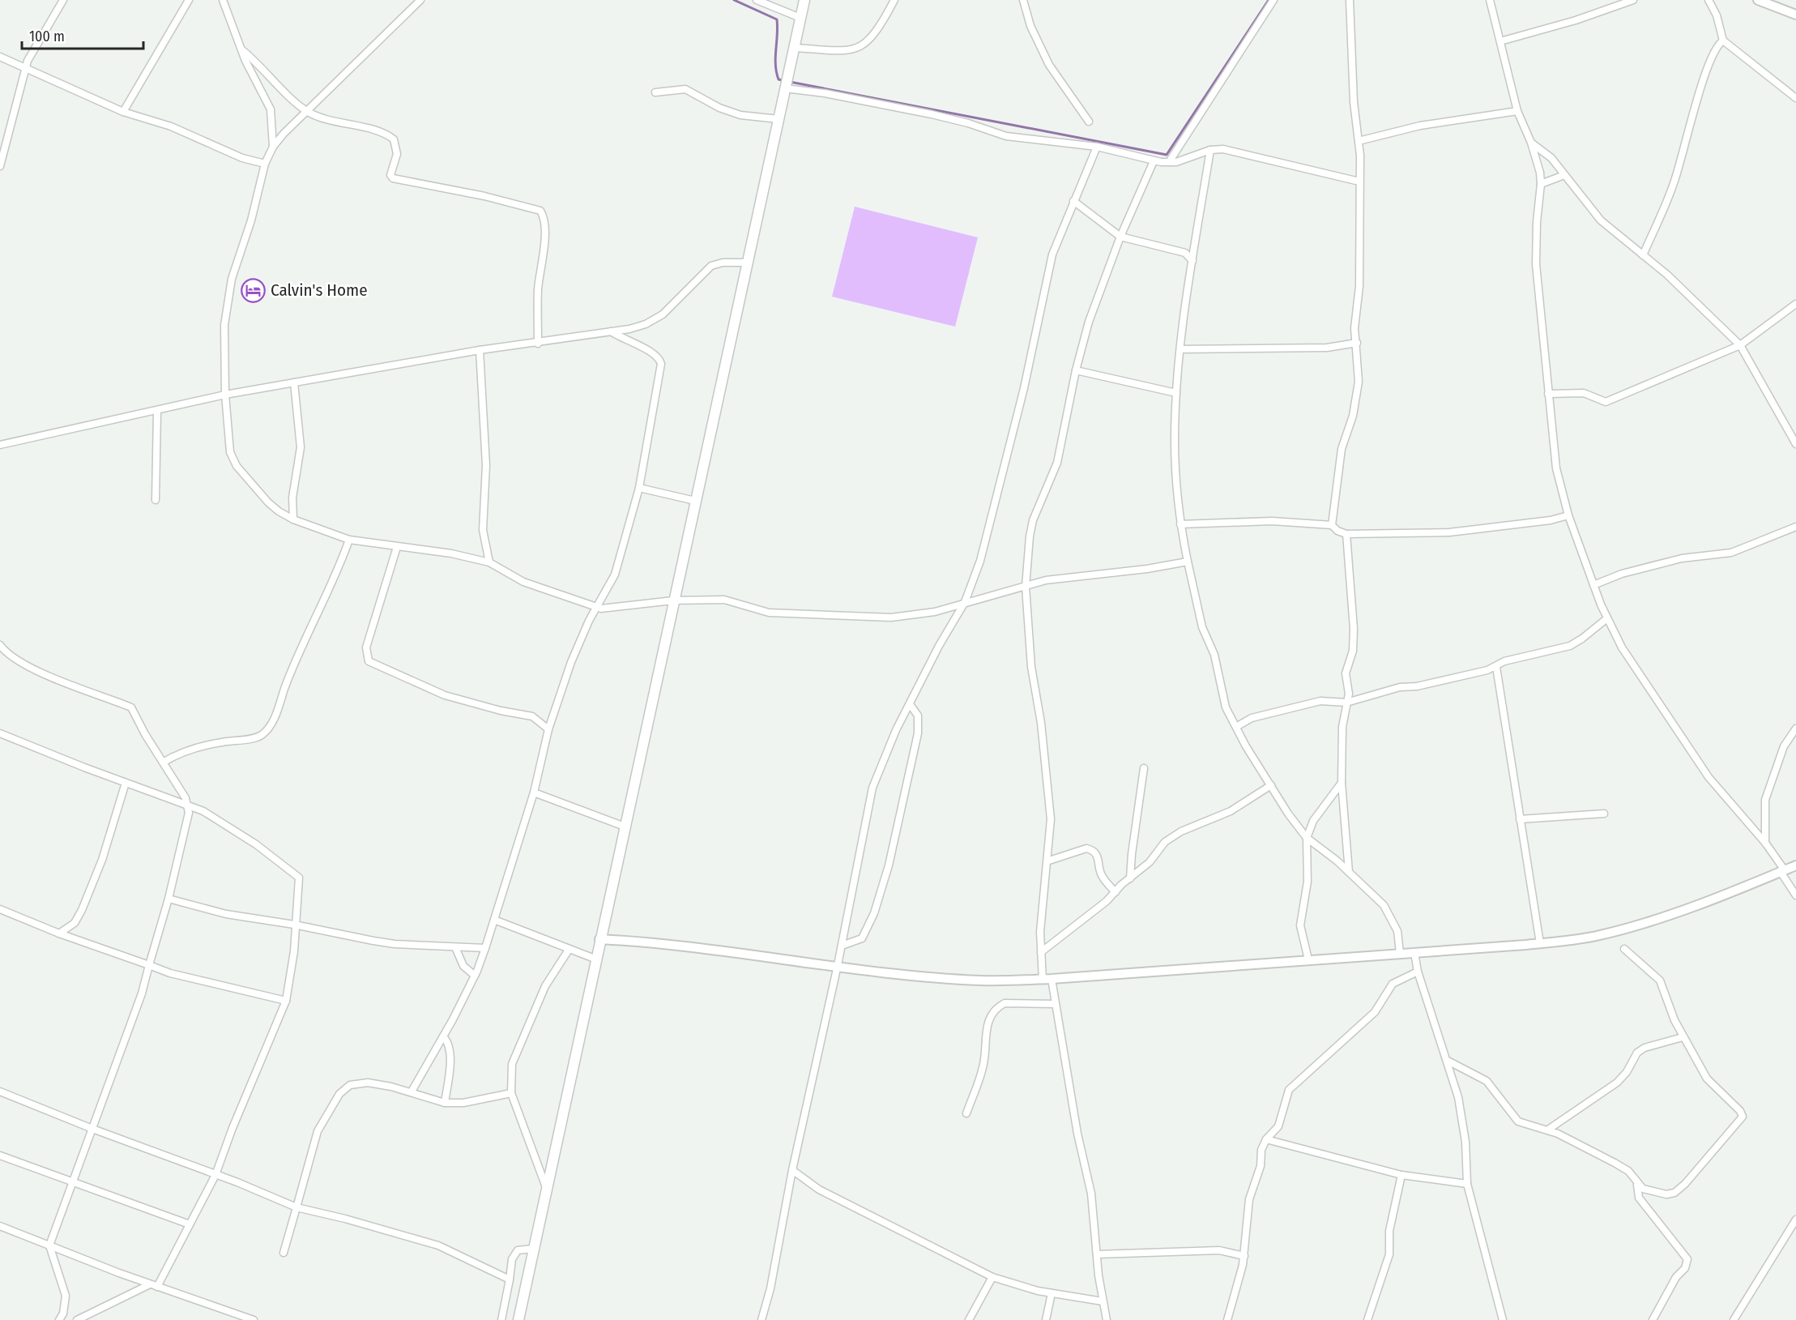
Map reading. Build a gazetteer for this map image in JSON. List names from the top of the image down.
{
  "places": {
    "hotel": ["Calvin's Home"]
  },
  "scale_bar": "100 m"
}
